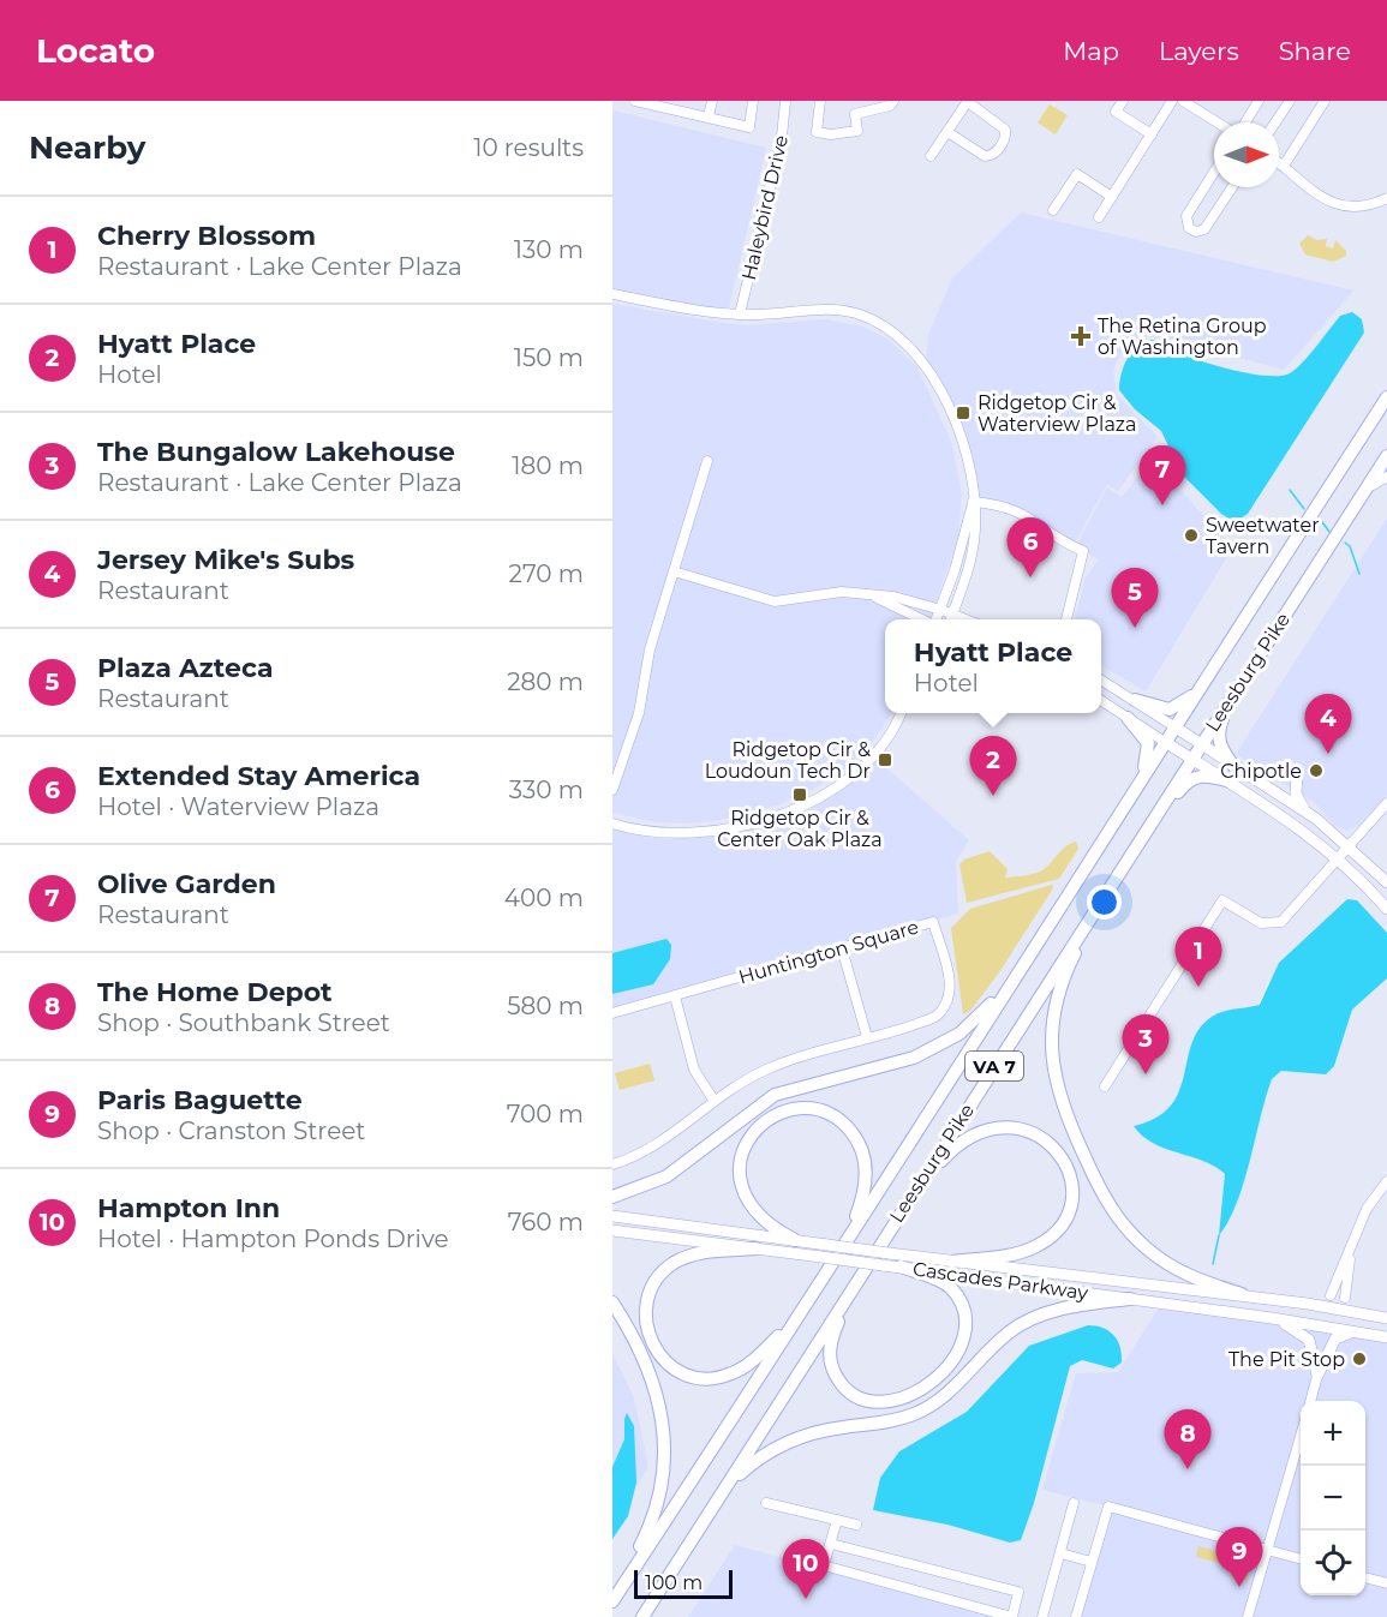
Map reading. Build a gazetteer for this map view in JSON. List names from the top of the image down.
{
  "streets": {
    "highway": ["Leesburg Pike", "VA 7"],
    "main road": ["Cascades Parkway"],
    "street": ["Haleybird Drive", "Huntington Square"]
  },
  "places": {
    "health": ["The Retina Group of Washington"],
    "transit": ["Ridgetop Cir & Waterview Plaza", "Ridgetop Cir & Loudoun Tech Dr", "Ridgetop Cir & Center Oak Plaza"],
    "other": ["Sweetwater Tavern", "Chipotle", "The Pit Stop"]
  },
  "scale_bar": "100 m",
  "north": "right",
  "page": {
    "header": "Locato",
    "nav": ["Map", "Layers", "Share"],
    "heading": ["Nearby", "10 results"],
    "list": [
      {
        "mark": "1",
        "name": "Cherry Blossom",
        "note": "Restaurant · Lake Center Plaza",
        "value": "130 m"
      },
      {
        "mark": "2",
        "name": "Hyatt Place",
        "note": "Hotel",
        "value": "150 m"
      },
      {
        "mark": "3",
        "name": "The Bungalow Lakehouse",
        "note": "Restaurant · Lake Center Plaza",
        "value": "180 m"
      },
      {
        "mark": "4",
        "name": "Jersey Mike's Subs",
        "note": "Restaurant",
        "value": "270 m"
      },
      {
        "mark": "5",
        "name": "Plaza Azteca",
        "note": "Restaurant",
        "value": "280 m"
      },
      {
        "mark": "6",
        "name": "Extended Stay America",
        "note": "Hotel · Waterview Plaza",
        "value": "330 m"
      },
      {
        "mark": "7",
        "name": "Olive Garden",
        "note": "Restaurant",
        "value": "400 m"
      },
      {
        "mark": "8",
        "name": "The Home Depot",
        "note": "Shop · Southbank Street",
        "value": "580 m"
      },
      {
        "mark": "9",
        "name": "Paris Baguette",
        "note": "Shop · Cranston Street",
        "value": "700 m"
      },
      {
        "mark": "10",
        "name": "Hampton Inn",
        "note": "Hotel · Hampton Ponds Drive",
        "value": "760 m"
      }
    ],
    "pins": [
      "7",
      "6",
      "5",
      "4",
      "2",
      "1",
      "3",
      "8",
      "9",
      "10"
    ],
    "popup": ["Hyatt Place", "Hotel"],
    "map_buttons": ["+", "−"],
    "scale": "100 m"
  }
}
